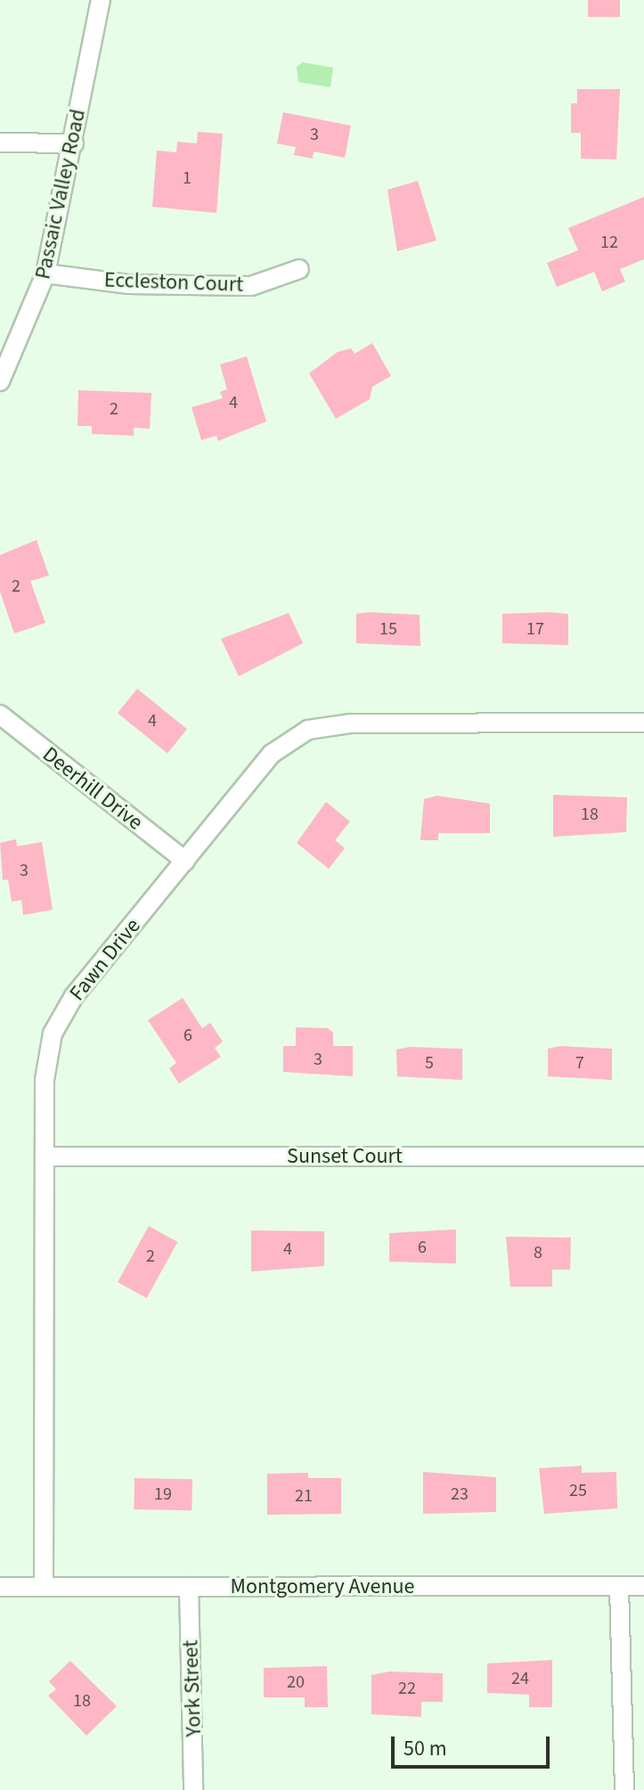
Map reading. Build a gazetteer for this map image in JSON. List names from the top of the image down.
{
  "streets": {
    "street": [
      "Passaic Valley Road",
      "Eccleston Court",
      "Deerhill Drive",
      "Fawn Drive",
      "Sunset Court",
      "Montgomery Avenue",
      "York Street"
    ]
  },
  "crossings": [
    ["Passaic Valley Road", "Eccleston Court"],
    ["Deerhill Drive", "Fawn Drive"],
    ["Fawn Drive", "Sunset Court"],
    ["Fawn Drive", "Montgomery Avenue"],
    ["Montgomery Avenue", "York Street"]
  ],
  "house_numbers": [
    "3",
    "1",
    "12",
    "4",
    "2",
    "2",
    "15",
    "17",
    "4",
    "18",
    "3",
    "6",
    "3",
    "5",
    "7",
    "6",
    "4",
    "8",
    "2",
    "25",
    "19",
    "23",
    "21",
    "24",
    "20",
    "22",
    "18"
  ],
  "scale_bar": "50 m"
}
